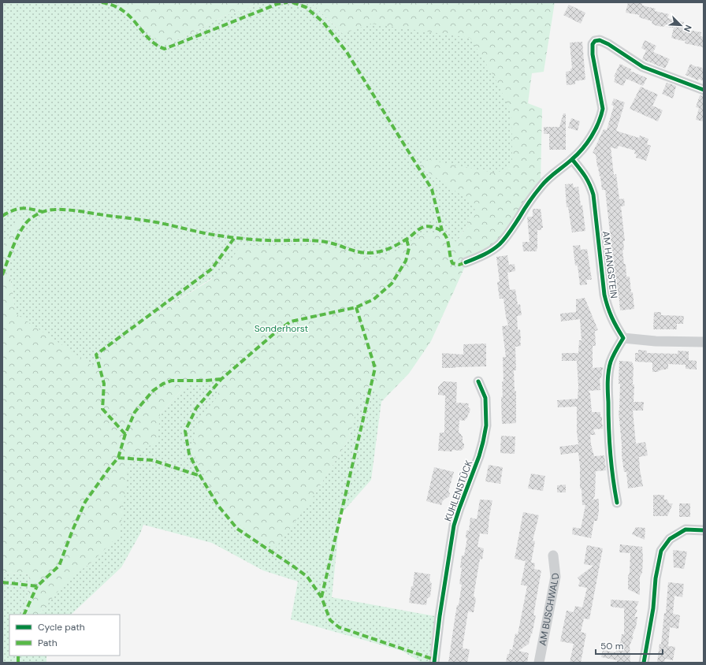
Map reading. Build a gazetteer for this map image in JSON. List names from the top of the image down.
{
  "streets": {
    "street": ["AM HANGSTEIN", "KUHLENSTÜCK", "AM BUSCHWALD"]
  },
  "parks": ["Sonderhorst"],
  "legend": ["Cycle path", "Path"],
  "scale_bar": "50 m",
  "north": "bottom right"
}
